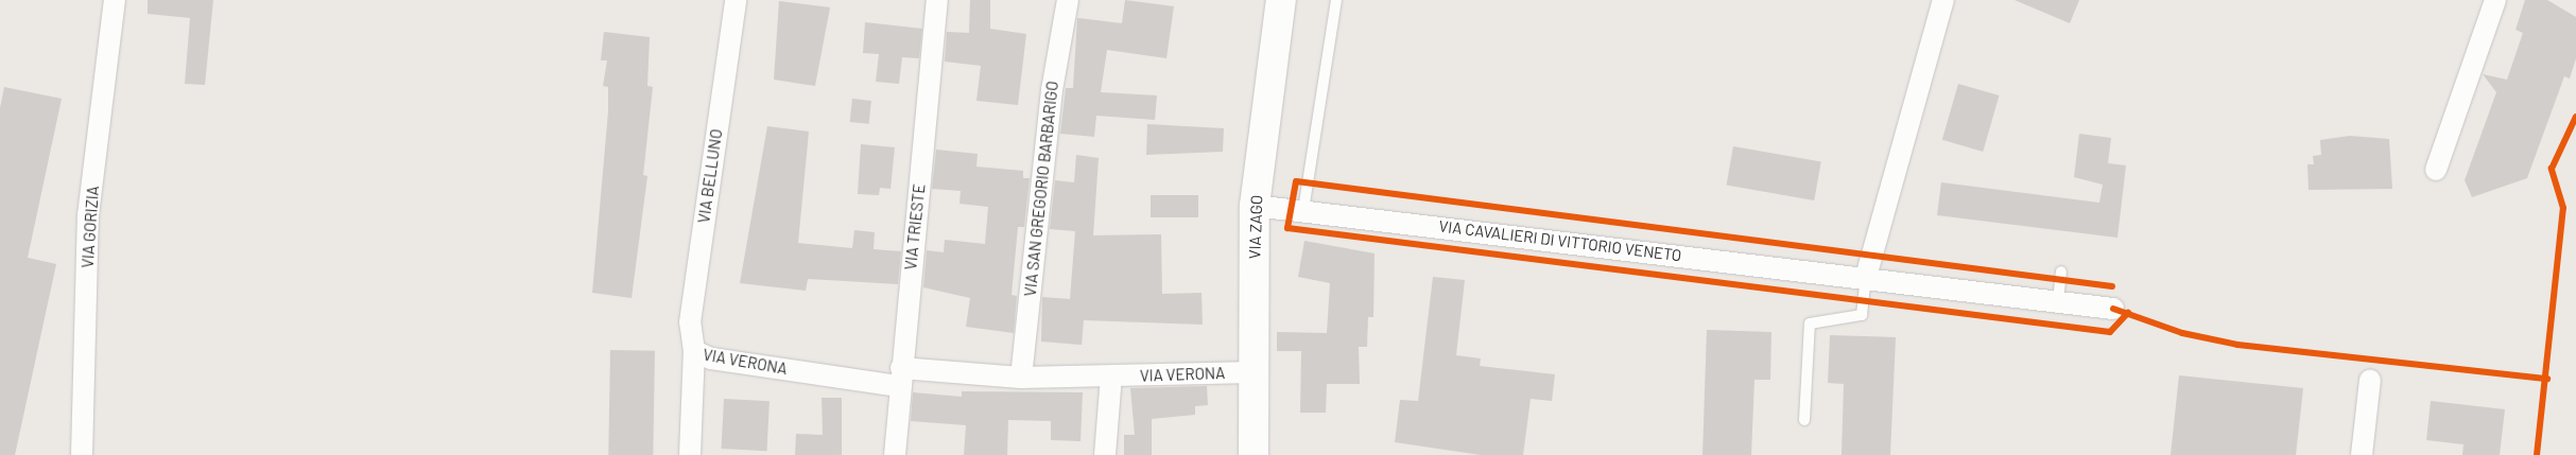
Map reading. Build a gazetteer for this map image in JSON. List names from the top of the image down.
{
  "streets": {
    "street": [
      "VIA BELLUNO",
      "VIA SAN GREGORIO BARBARIGO",
      "VIA GORIZIA",
      "VIA TRIESTE",
      "VIA ZAGO",
      "VIA CAVALIERI DI VITTORIO VENETO",
      "VIA VERONA"
    ]
  },
  "crossings": [
    ["VIA BELLUNO", "VIA VERONA"],
    ["VIA SAN GREGORIO BARBARIGO", "VIA VERONA"],
    ["VIA TRIESTE", "VIA VERONA"],
    ["VIA ZAGO", "VIA CAVALIERI DI VITTORIO VENETO"],
    ["VIA ZAGO", "VIA VERONA"]
  ]
}
